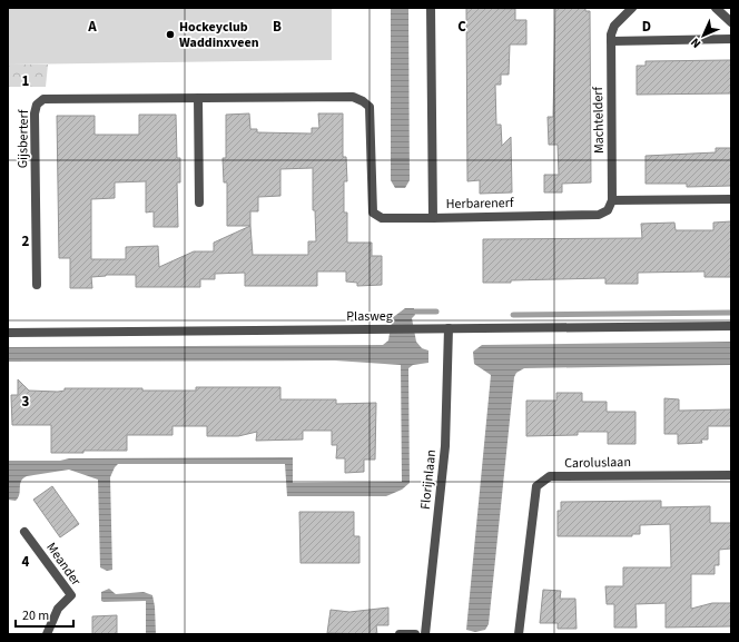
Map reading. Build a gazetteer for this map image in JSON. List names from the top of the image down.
{
  "streets": {
    "street": [
      "Machtelderf",
      "Gijsberterf",
      "Herbarenerf",
      "Plasweg",
      "Caroluslaan",
      "Florijnlaan",
      "Meander"
    ]
  },
  "crossings": [
    ["Machtelderf", "Herbarenerf"],
    ["Gijsberterf", "Herbarenerf"],
    ["Plasweg", "Florijnlaan"]
  ],
  "places": ["Hockeyclub Waddinxveen"],
  "scale_bar": "20 m",
  "north": "bottom left",
  "grid": {
    "columns": [
      "A",
      "B",
      "C",
      "D"
    ],
    "rows": [
      "1",
      "2",
      "3",
      "4"
    ]
  }
}
